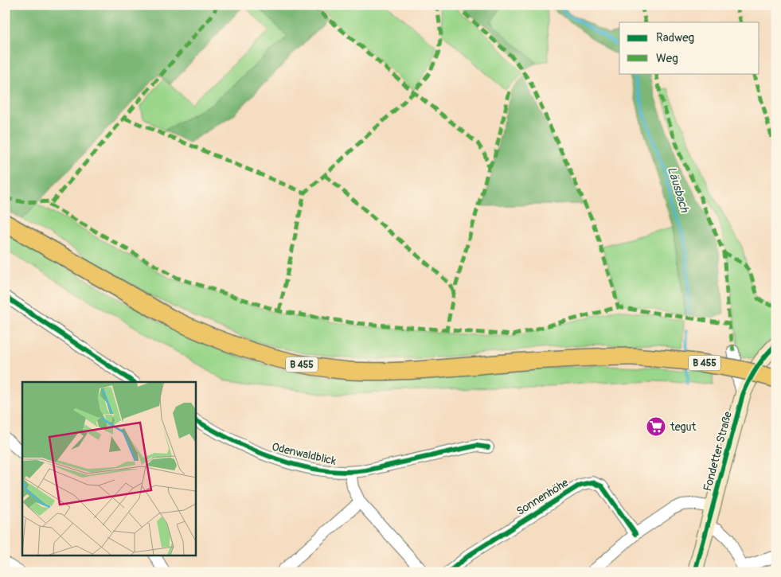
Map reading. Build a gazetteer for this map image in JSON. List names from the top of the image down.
{
  "streets": {
    "main road": ["B 455"],
    "street": ["Fondetter Straße", "Odenwaldblick", "Sonnenhöhe"]
  },
  "water": ["Läusbach"],
  "places": {
    "supermarket": ["tegut"]
  },
  "legend": ["Radweg", "Weg"]
}
